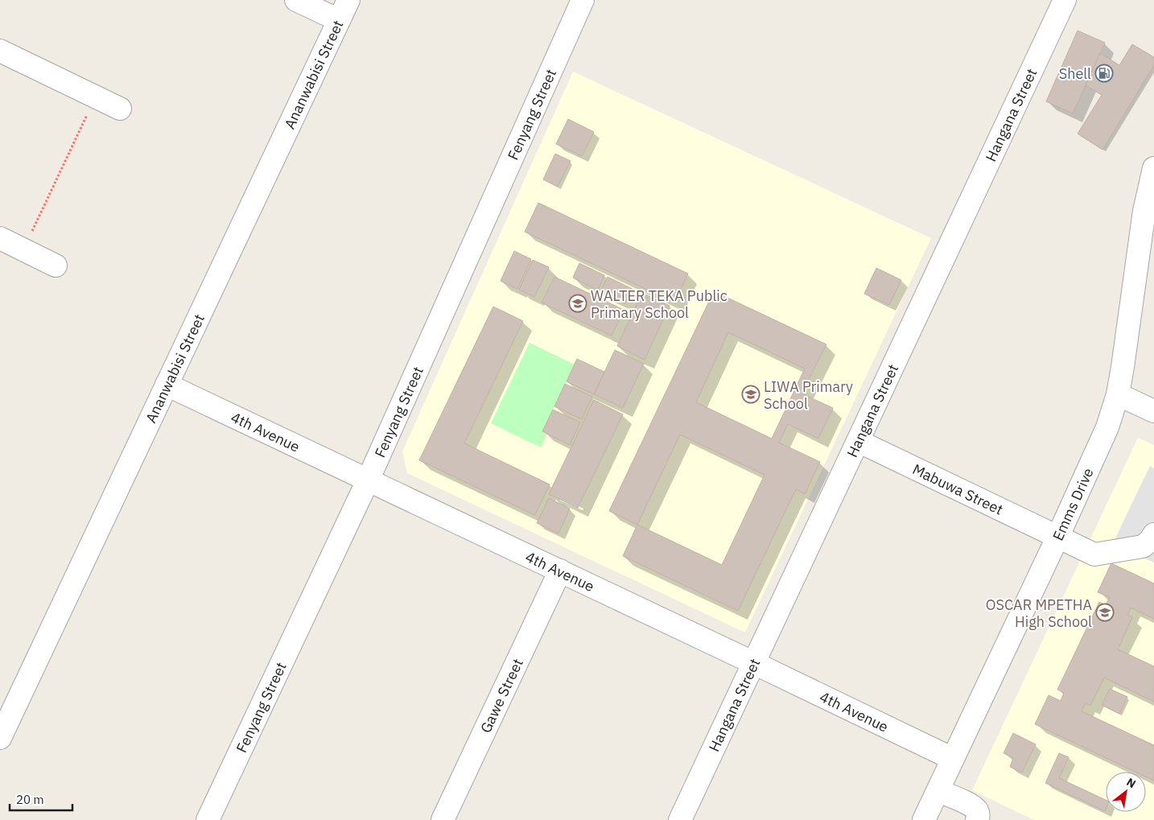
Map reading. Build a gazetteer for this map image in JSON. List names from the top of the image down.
{
  "streets": {
    "street": [
      "Ananwabisi Street",
      "Fenyang Street",
      "Hangana Street",
      "4th Avenue",
      "Mabuwa Street",
      "Emms Drive",
      "Gawe Street"
    ]
  },
  "crossings": [
    ["Ananwabisi Street", "4th Avenue"],
    ["Fenyang Street", "4th Avenue"],
    ["Hangana Street", "4th Avenue"],
    ["Hangana Street", "Mabuwa Street"],
    ["4th Avenue", "Emms Drive"],
    ["4th Avenue", "Gawe Street"],
    ["Mabuwa Street", "Emms Drive"]
  ],
  "places": {
    "fuel station": ["Shell"],
    "school or university": ["WALTER TEKA Public Primary School", "LIWA Primary School", "OSCAR MPETHA High School"]
  },
  "scale_bar": "20 m",
  "north": "top right"
}
